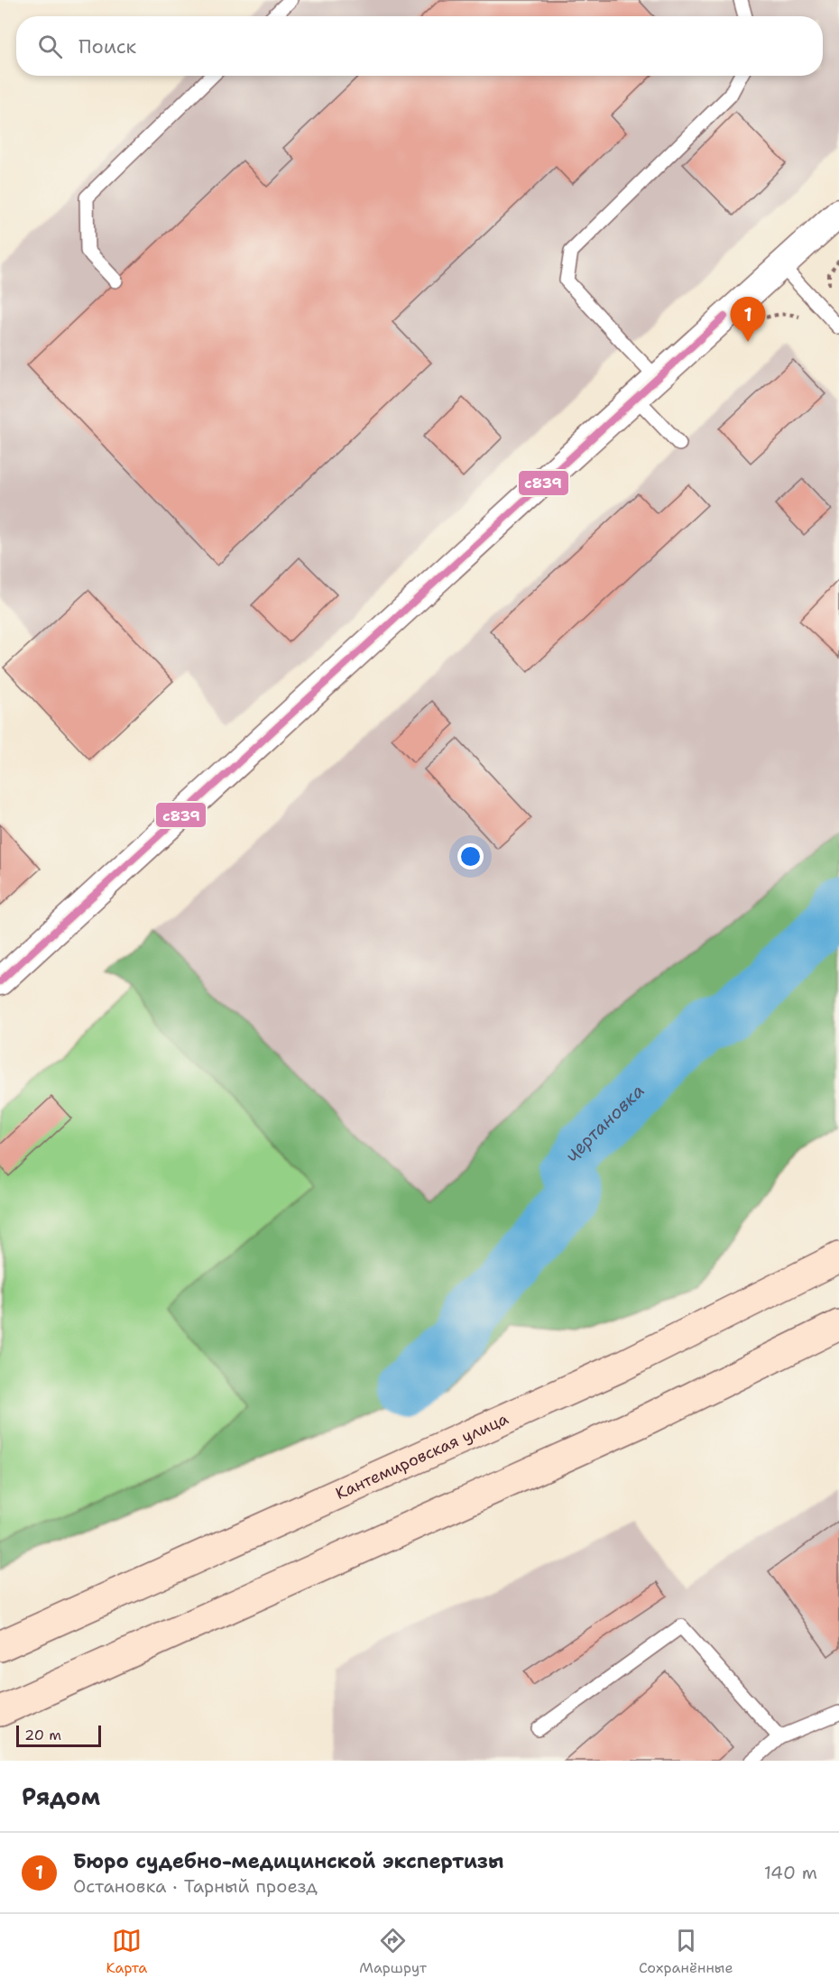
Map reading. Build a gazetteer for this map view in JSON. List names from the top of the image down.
{
  "streets": {
    "main road": ["Кантемировская улица"]
  },
  "water": ["Чертановка"],
  "lines": ["transit line с839"],
  "scale_bar": "20 m",
  "page": {
    "search": "Поиск",
    "pins": "1",
    "scale": "20 m",
    "heading": "Рядом",
    "list": [
      {
        "mark": "1",
        "name": "Бюро судебно-медицинской экспертизы",
        "note": "Остановка · Тарный проезд",
        "value": "140 m"
      }
    ],
    "nav": ["Карта", "Маршрут", "Сохранённые"]
  }
}
